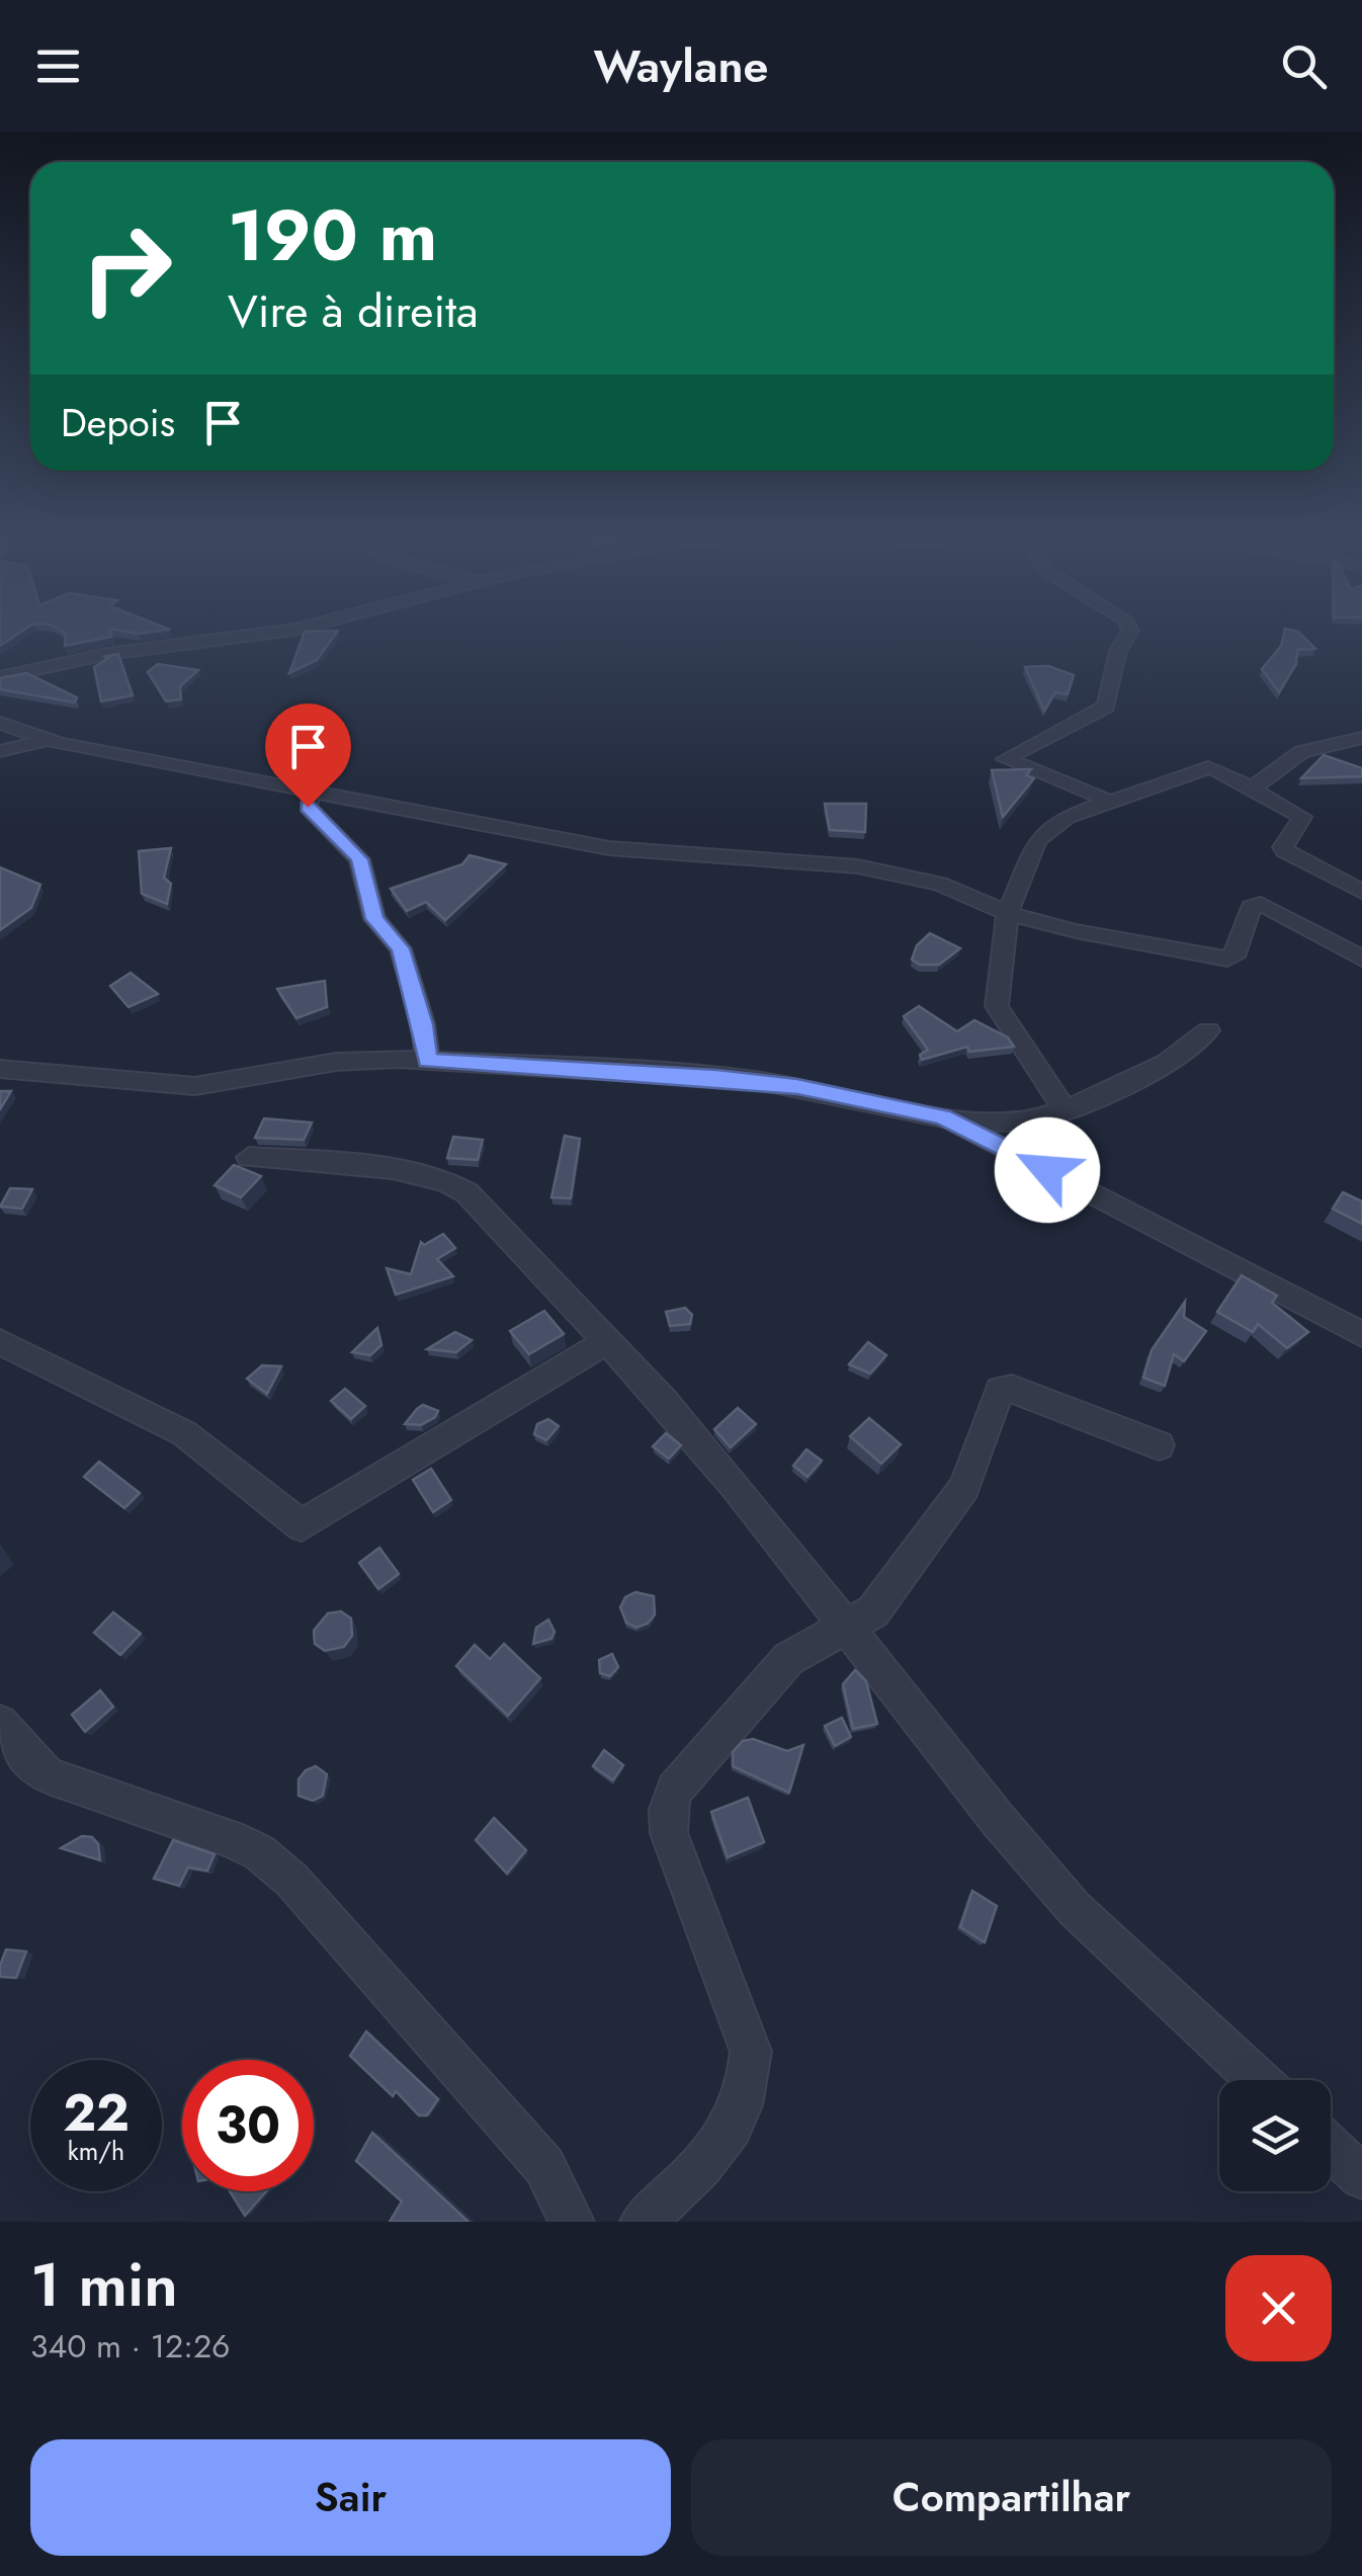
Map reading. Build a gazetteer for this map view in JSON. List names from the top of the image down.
{
  "page": {
    "header": "Waylane",
    "turn": ["190 m", "Vire à direita"],
    "then": "Depois",
    "speed": "22 km/h",
    "limit": "30",
    "heading": ["1 min", "340 m · 12:26"],
    "buttons": ["Sair", "Compartilhar"]
  }
}
